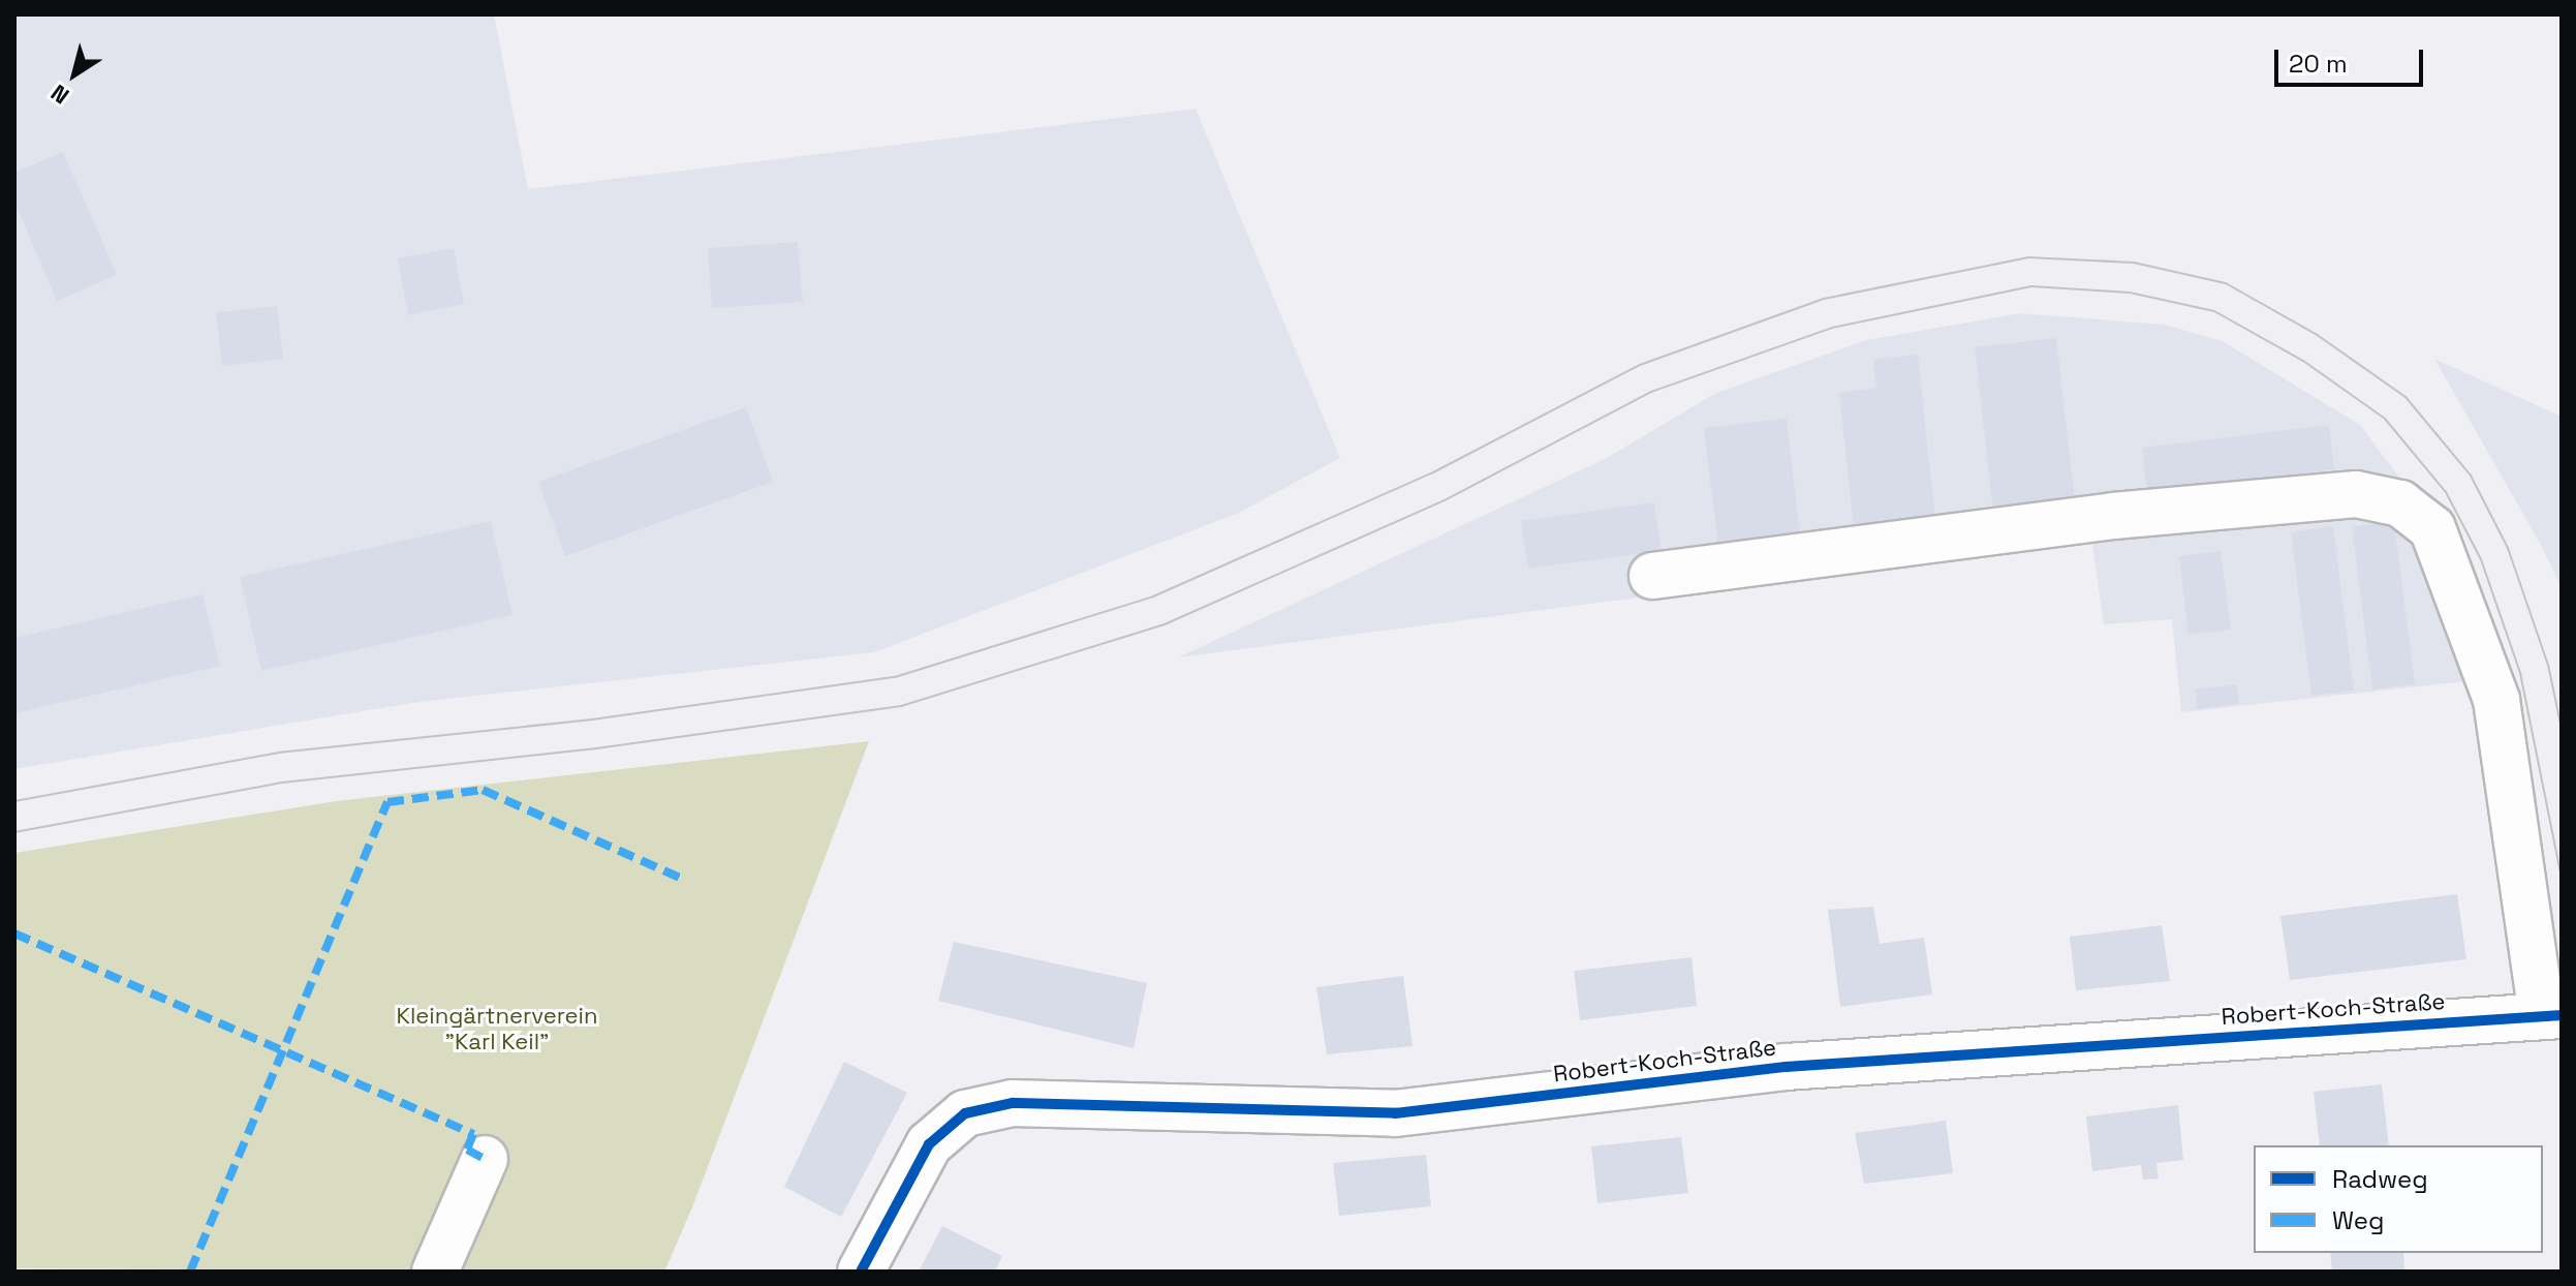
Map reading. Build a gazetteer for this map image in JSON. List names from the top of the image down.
{
  "streets": {
    "street": ["Robert-Koch-Straße"]
  },
  "parks": ["Kleingärtnerverein \"Karl Keil\""],
  "legend": ["Radweg", "Weg"],
  "scale_bar": "20 m",
  "north": "bottom left"
}
